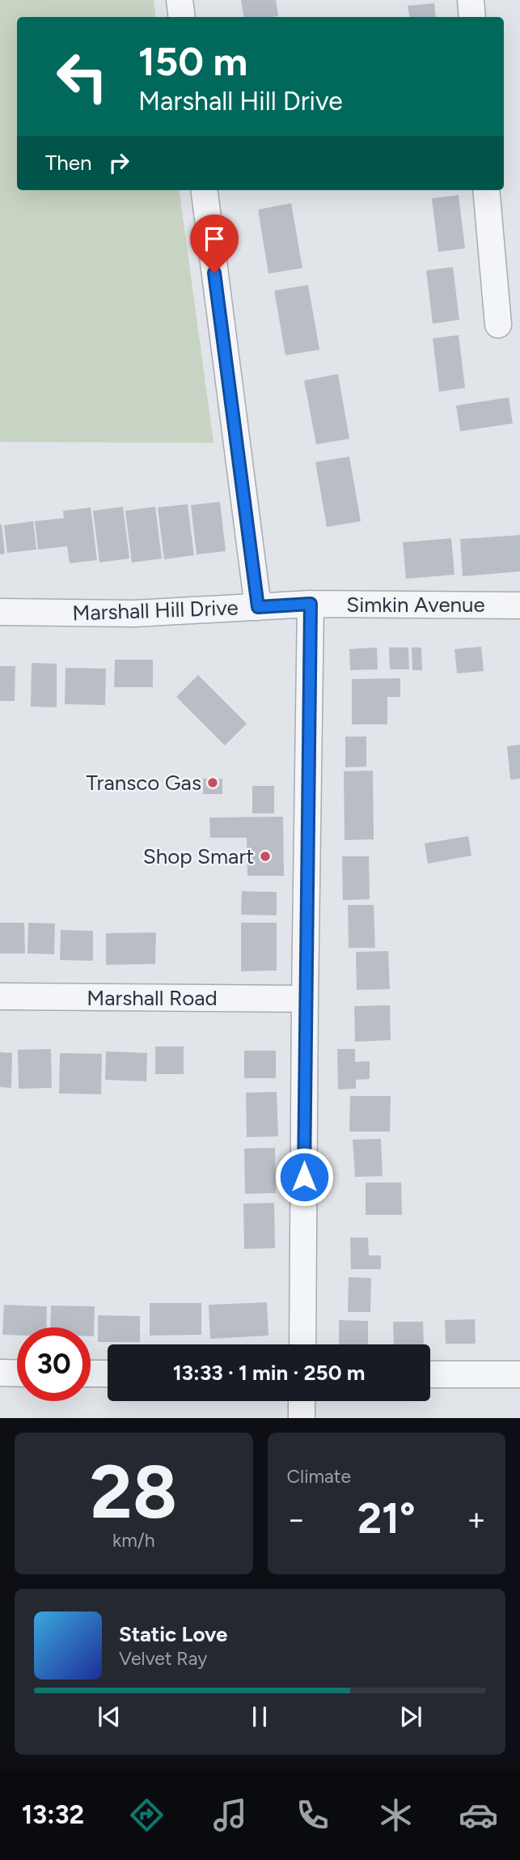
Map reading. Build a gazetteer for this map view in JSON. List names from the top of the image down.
{
  "streets": {
    "street": ["Simkin Avenue", "Marshall Hill Drive", "Marshall Road"]
  },
  "crossings": [
    ["Simkin Avenue", "Marshall Hill Drive"]
  ],
  "places": ["Transco Gas", "Shop Smart"],
  "page": {
    "turn": ["150 m", "Marshall Hill Drive"],
    "then": "Then",
    "limit": "30",
    "trip": "13:33 · 1 min · 250 m",
    "tile": [
      ["28", "km/h"],
      "Climate"
    ],
    "heat": ["−", "21°", "+"],
    "song": ["Static Love", "Velvet Ray"],
    "tabs": "13:32"
  }
}
